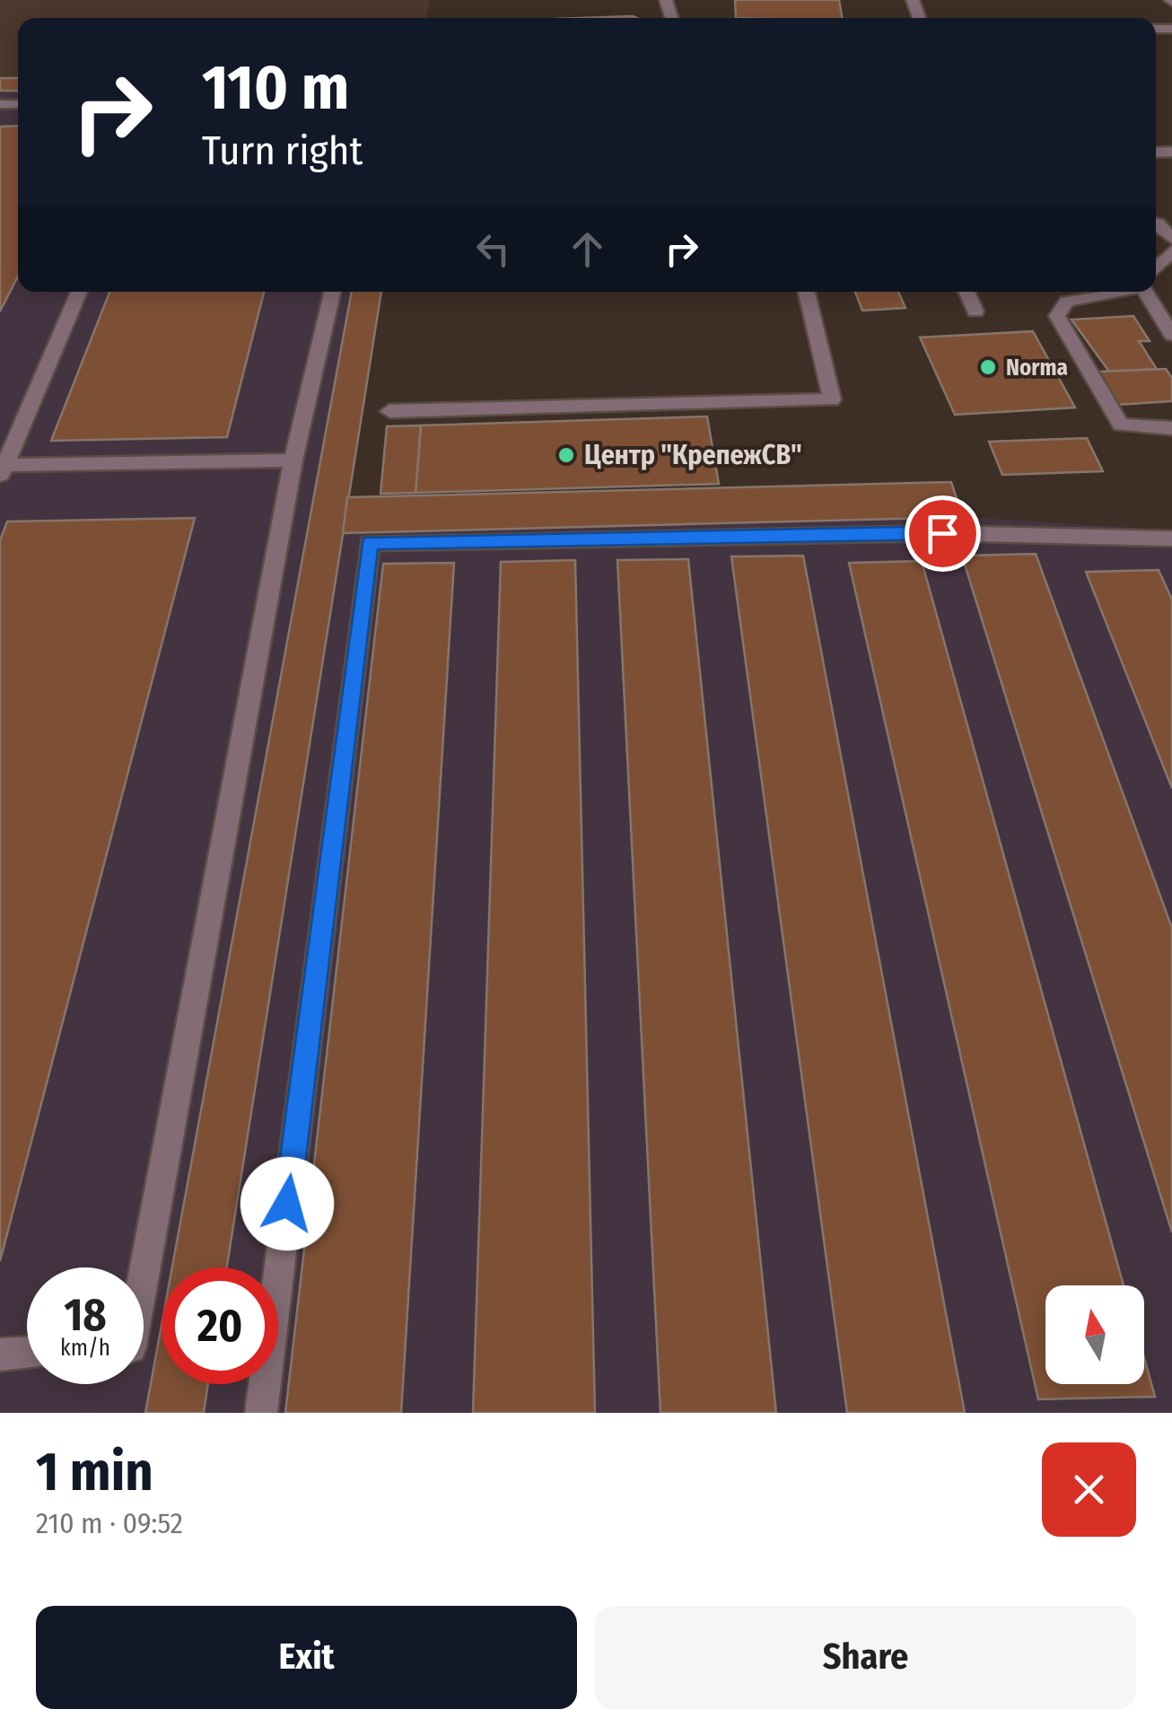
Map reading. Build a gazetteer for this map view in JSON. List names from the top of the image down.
{
  "places": ["Norma", "Центр \"КрепежСВ\""],
  "north": "top",
  "page": {
    "turn": ["110 m", "Turn right"],
    "speed": "18 km/h",
    "limit": "20",
    "heading": ["1 min", "210 m · 09:52"],
    "buttons": ["Exit", "Share"]
  }
}
